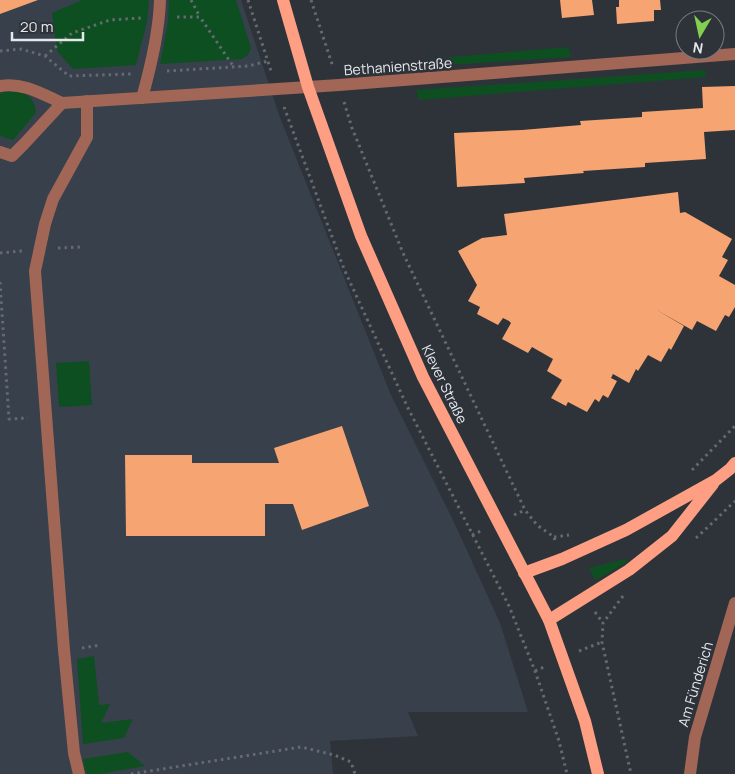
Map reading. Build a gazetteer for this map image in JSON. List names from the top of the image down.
{
  "streets": {
    "main road": ["Klever Straße"],
    "street": ["Bethanienstraße", "Am Fünderich"]
  },
  "crossings": [
    ["Bethanienstraße", "Klever Straße"]
  ],
  "scale_bar": "20 m",
  "north": "bottom"
}
